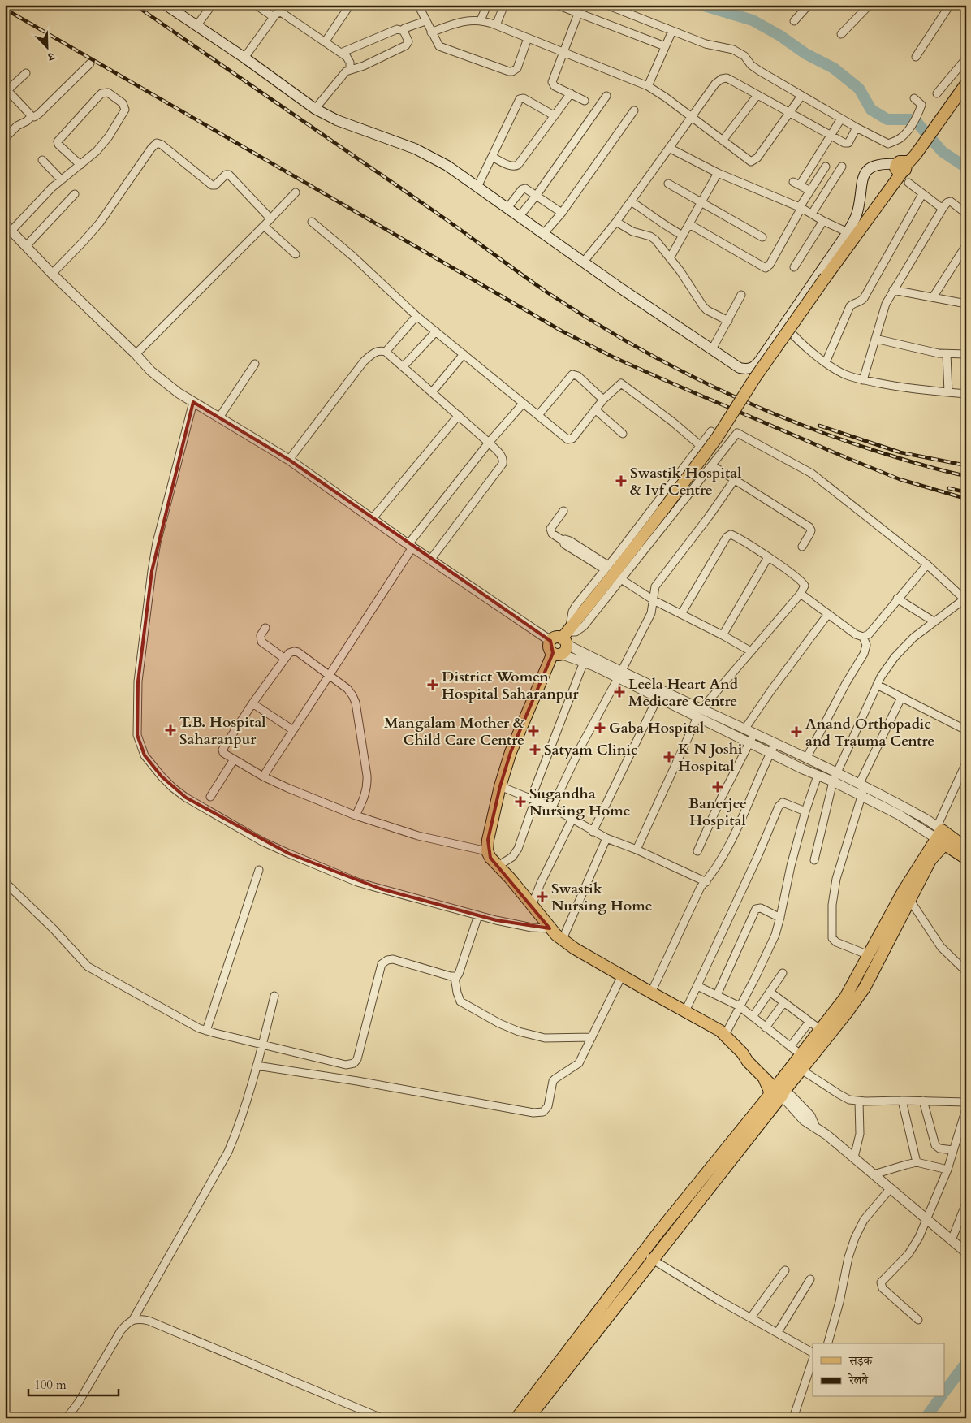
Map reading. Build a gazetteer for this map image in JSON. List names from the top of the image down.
{
  "places": {
    "health": [
      "Swastik Hospital & Ivf Centre",
      "District Women Hospital Saharanpur",
      "Leela Heart And Medicare Centre",
      "Gaba Hospital",
      "T.B. Hospital Saharanpur",
      "Mangalam Mother & Child Care Centre",
      "Anand Orthopadic and Trauma Centre",
      "Satyam Clinic",
      "K N Joshi Hospital",
      "Banerjee Hospital",
      "Sugandha Nursing Home",
      "Swastik Nursing Home"
    ]
  },
  "legend": ["सड़क", "रेलवे"],
  "scale_bar": "100 m",
  "north": "bottom right"
}
